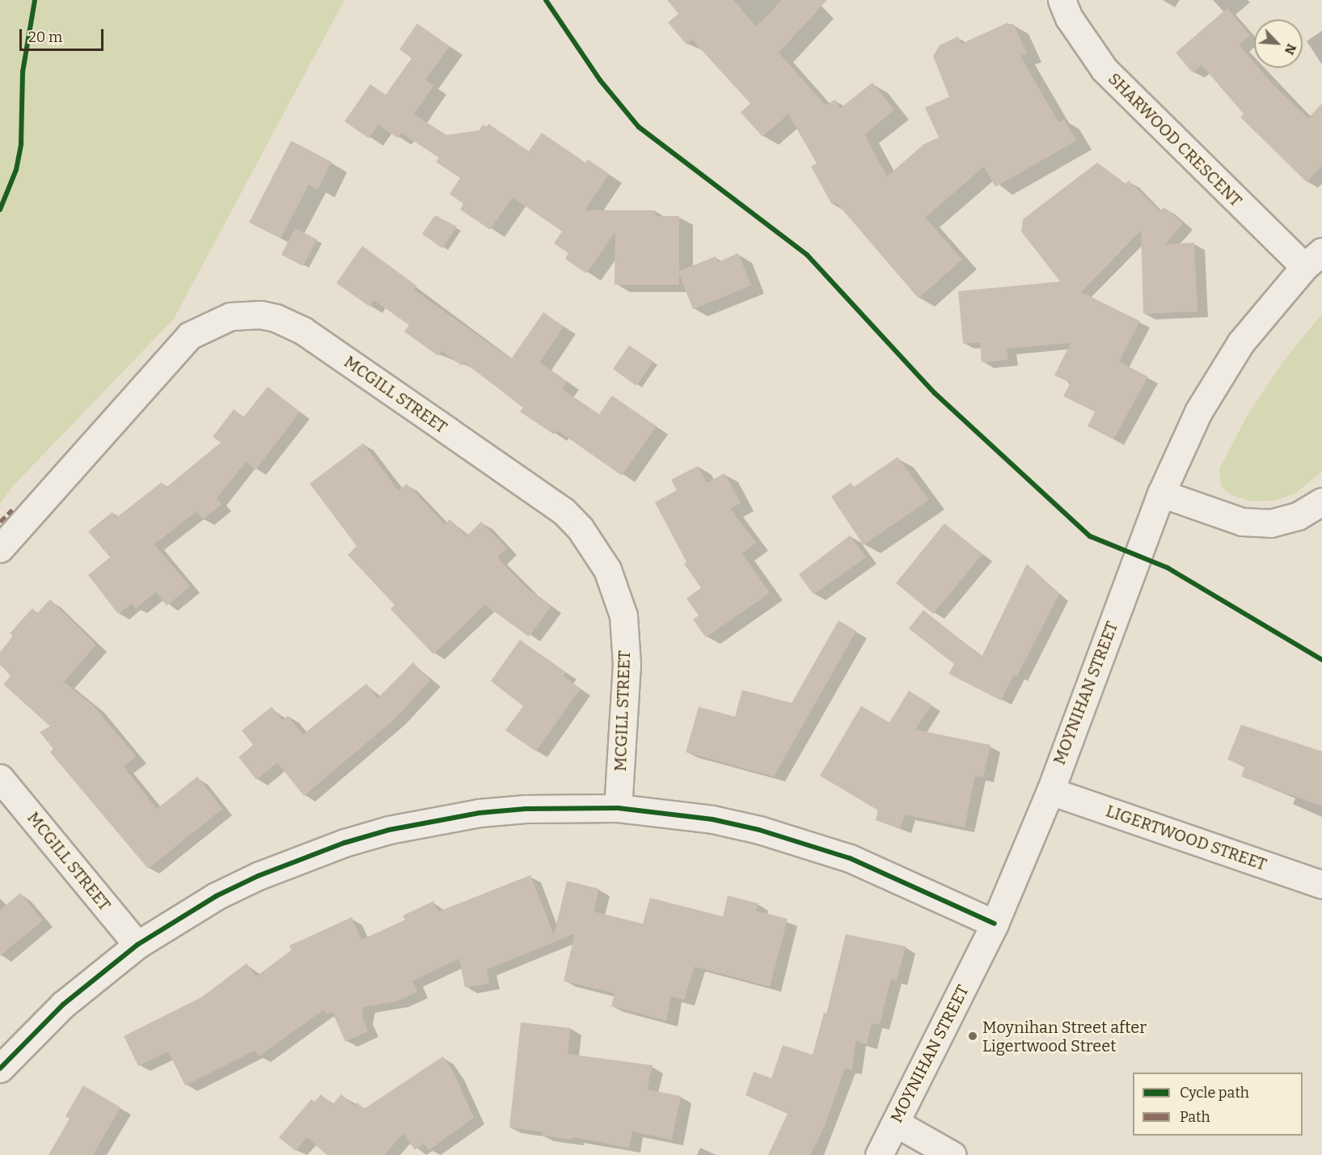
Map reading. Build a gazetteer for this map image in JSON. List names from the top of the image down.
{
  "streets": {
    "street": [
      "SHARWOOD CRESCENT",
      "MCGILL STREET",
      "MOYNIHAN STREET",
      "LIGERTWOOD STREET"
    ]
  },
  "crossings": [
    ["SHARWOOD CRESCENT", "MOYNIHAN STREET"],
    ["MOYNIHAN STREET", "LIGERTWOOD STREET"]
  ],
  "places": ["Moynihan Street after Ligertwood Street"],
  "legend": ["Cycle path", "Path"],
  "scale_bar": "20 m",
  "north": "bottom right"
}
